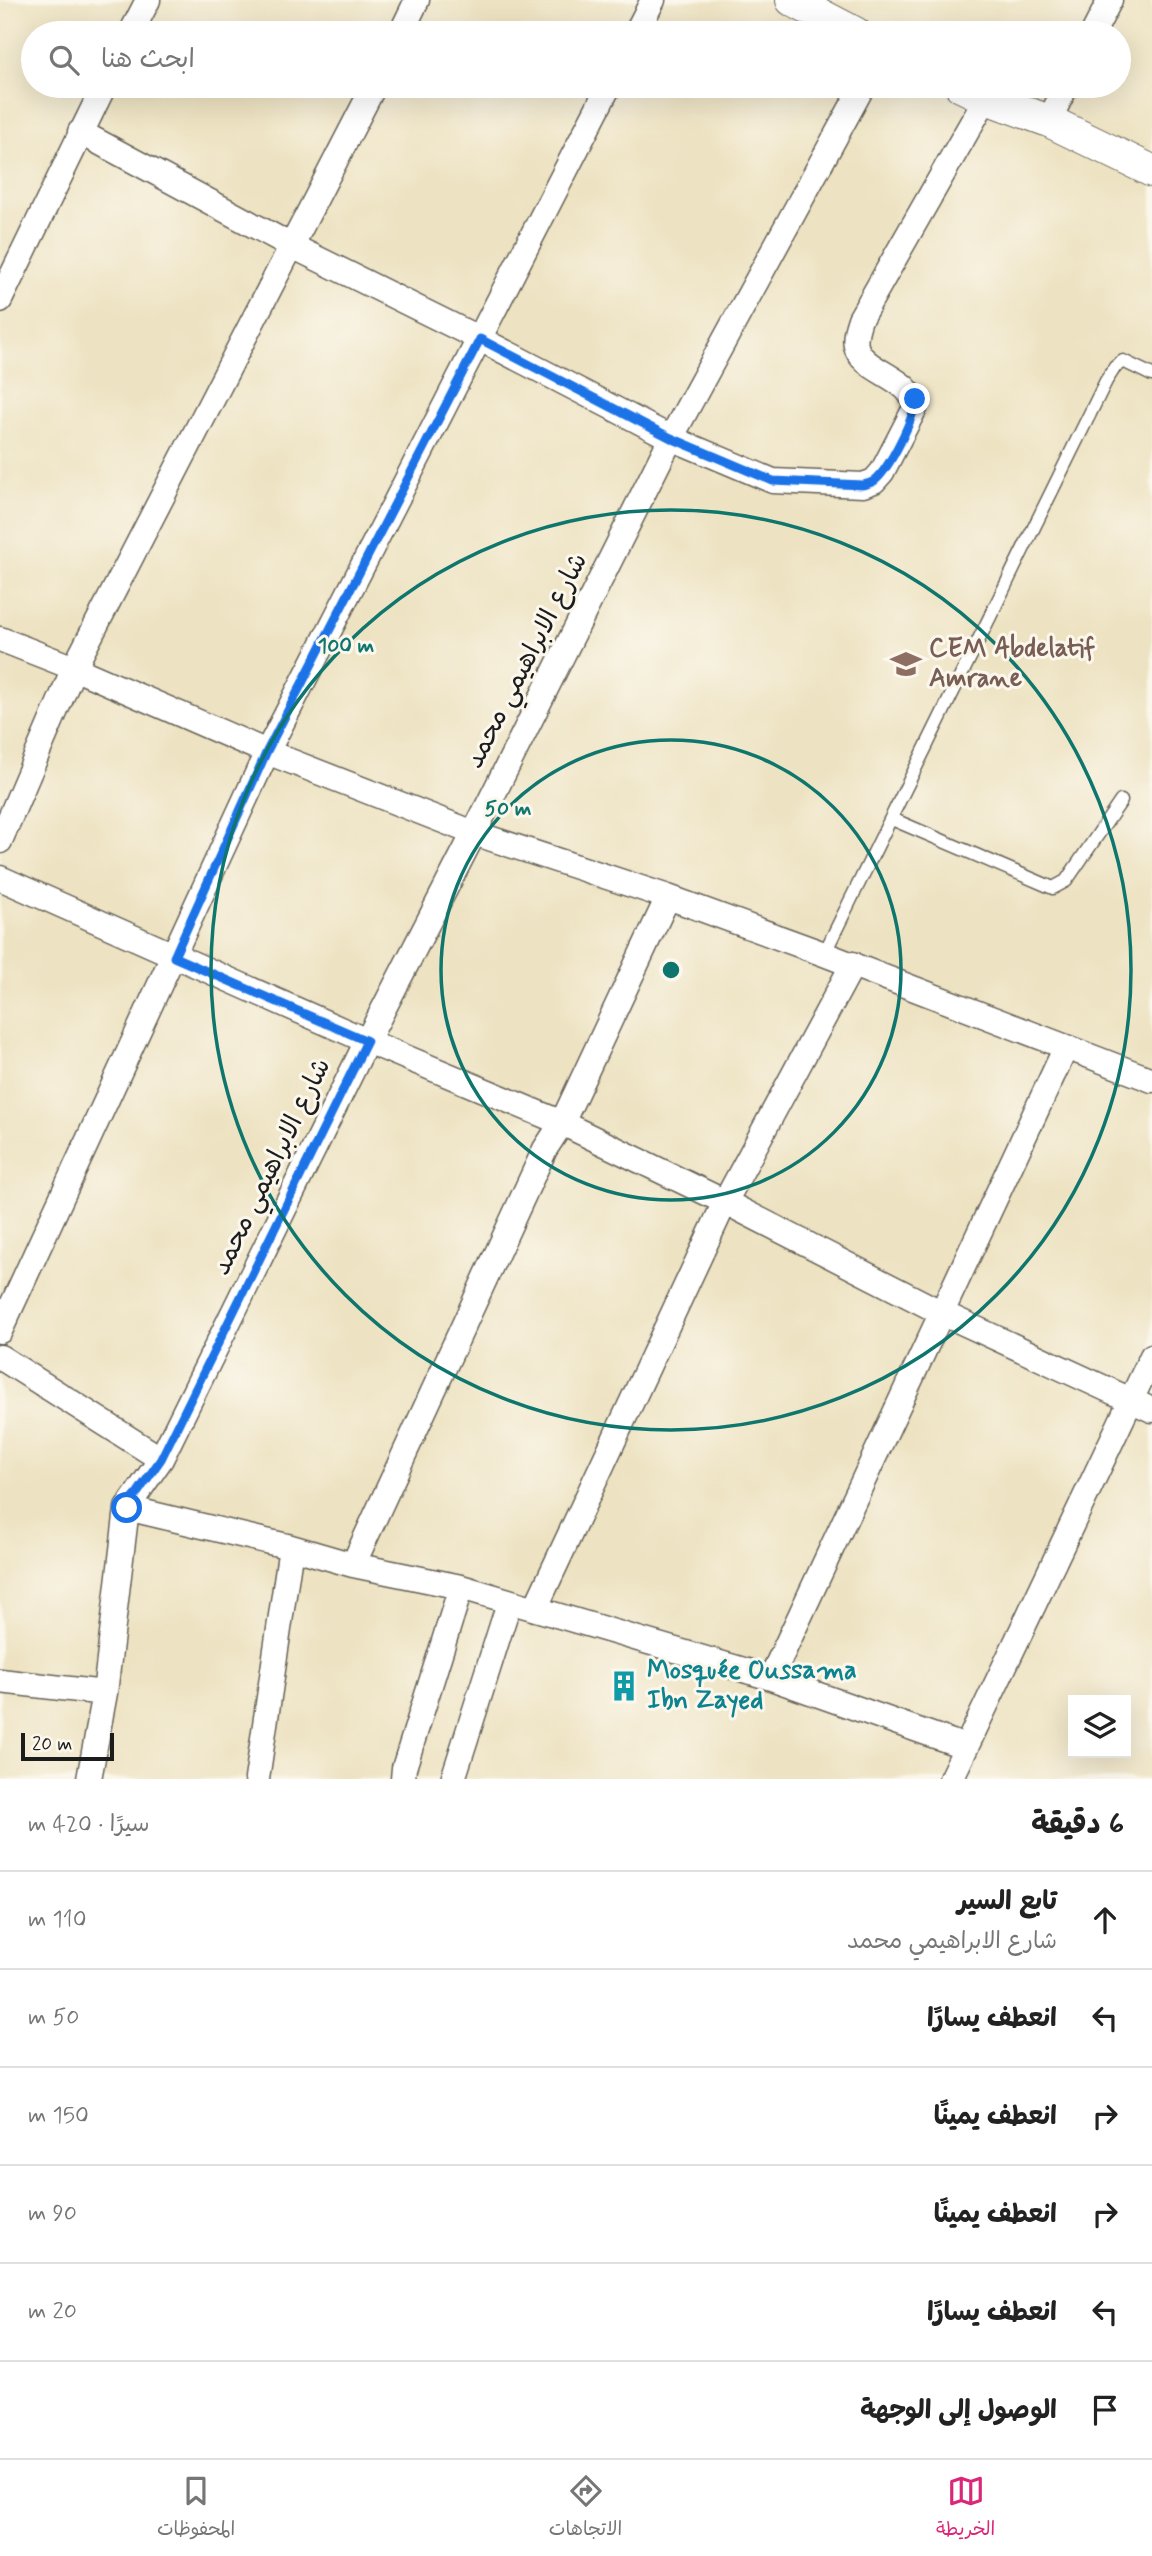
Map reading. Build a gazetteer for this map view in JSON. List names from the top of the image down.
{
  "streets": {
    "street": ["شارع الابراهيمي محمد"]
  },
  "places": {
    "school or university": ["CEM Abdelatif Amrane"],
    "building": ["Mosquée Oussama Ibn Zayed"]
  },
  "scale_bar": "20 m",
  "page": {
    "search": "ابحث هنا",
    "scale": "20 m",
    "heading": ["6 دقيقة", "سيرًا · 420 m"],
    "list": [
      ["تابع السير", "شارع الابراهيمي محمد", "110 m"],
      ["انعطف يسارًا", "50 m"],
      ["انعطف يمينًا", "150 m"],
      ["انعطف يمينًا", "90 m"],
      ["انعطف يسارًا", "20 m"],
      "الوصول إلى الوجهة"
    ],
    "nav": ["الخريطة", "الاتجاهات", "المحفوظات"]
  },
  "rings": ["100 m", "50 m"]
}
